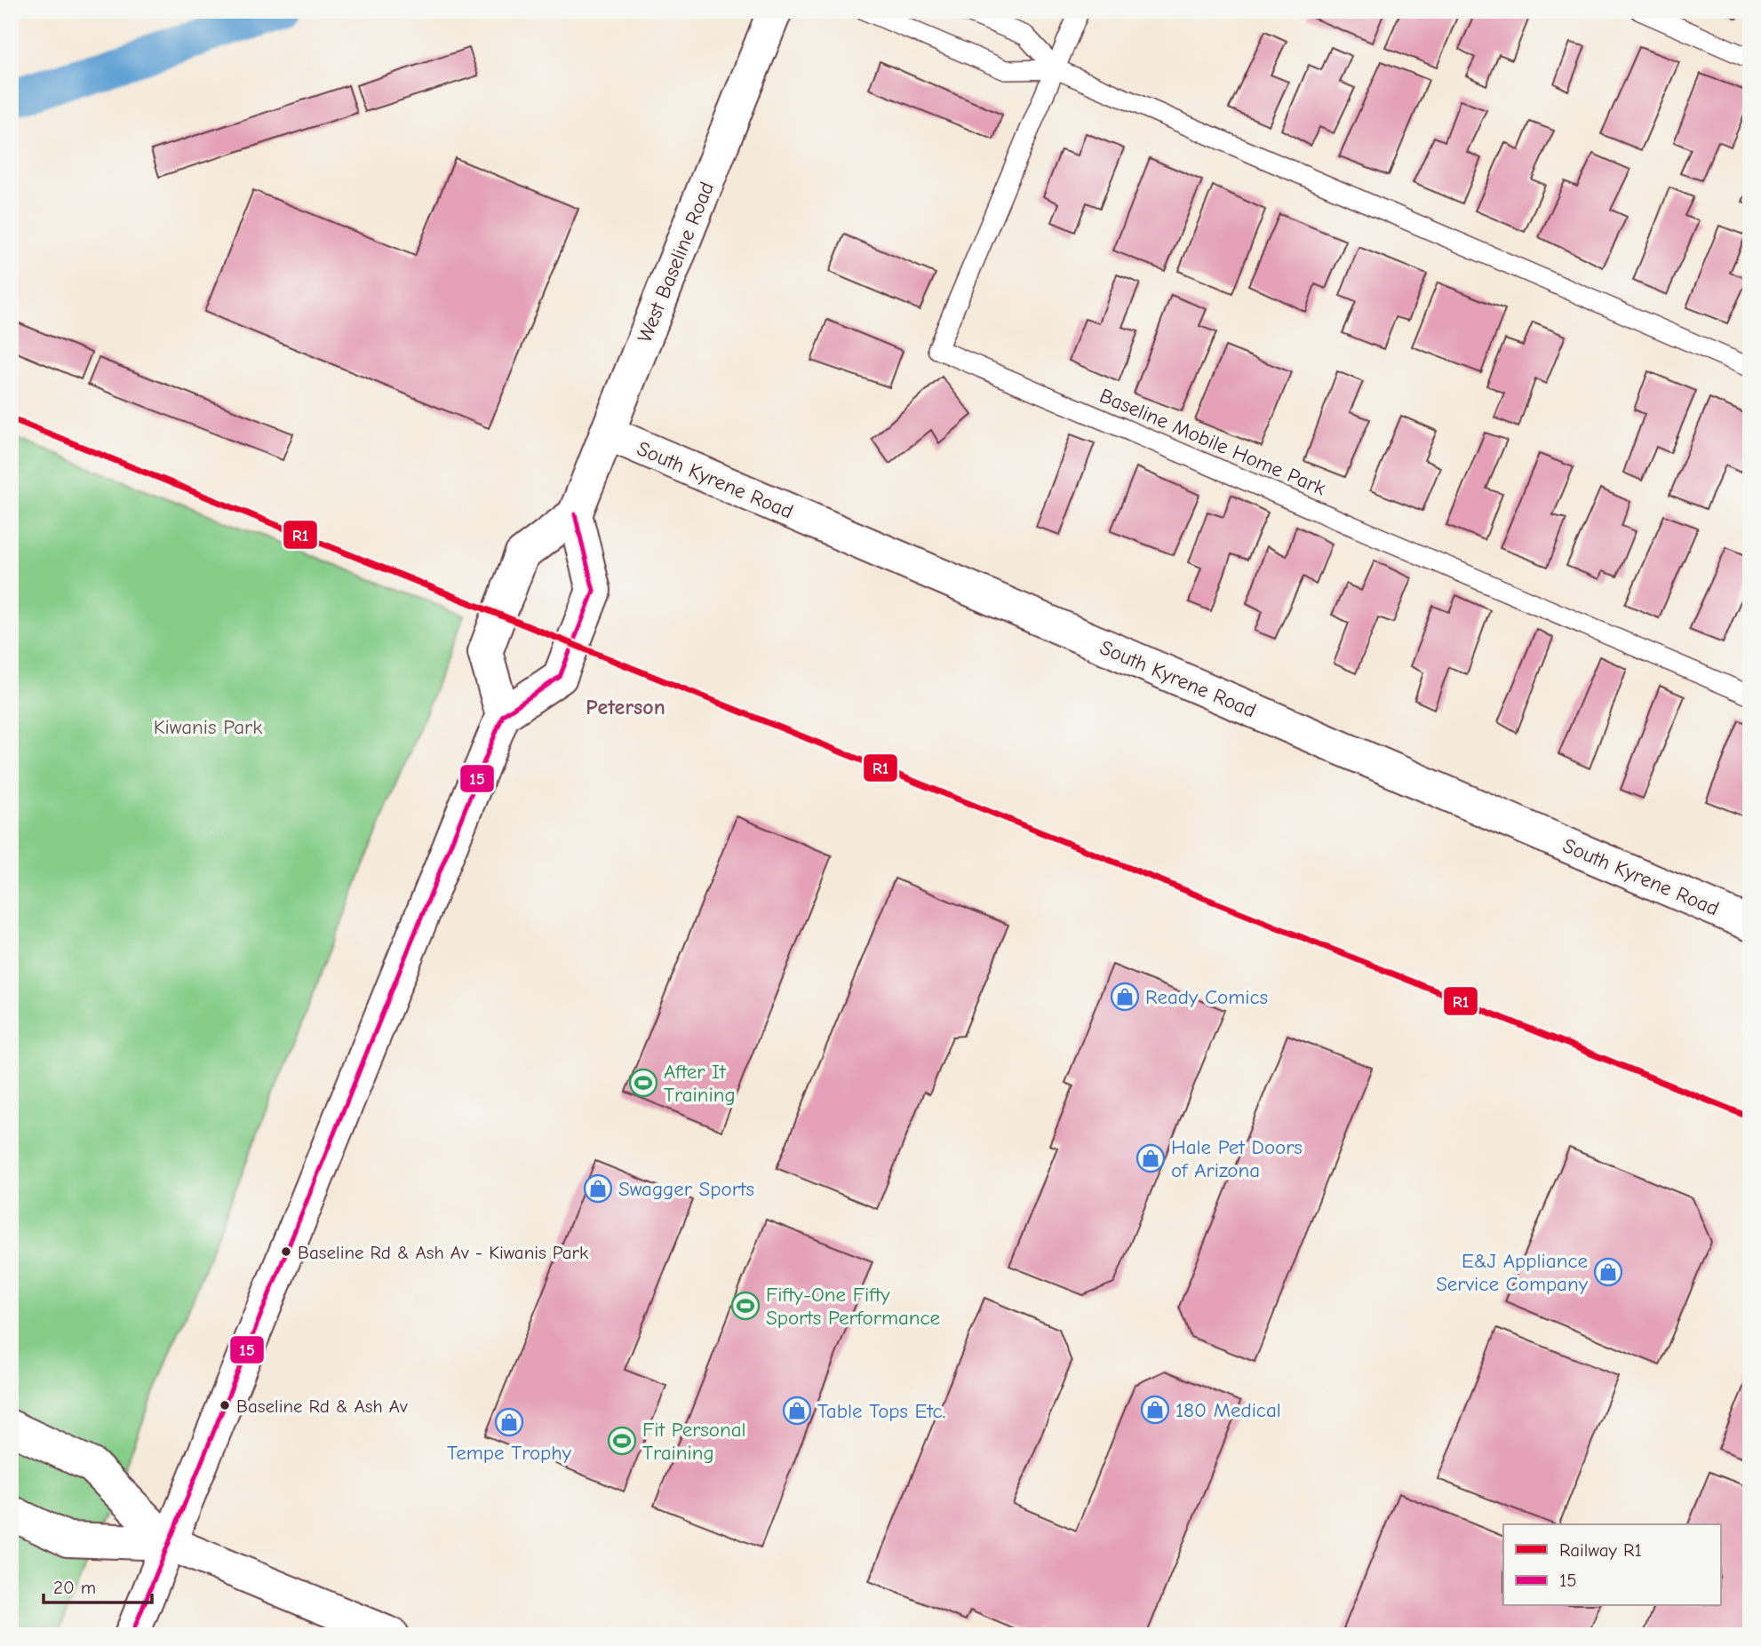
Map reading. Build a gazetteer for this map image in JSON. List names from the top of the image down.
{
  "streets": {
    "main road": ["West Baseline Road", "South Kyrene Road"],
    "lane": ["Baseline Mobile Home Park"]
  },
  "crossings": [
    ["West Baseline Road", "South Kyrene Road"]
  ],
  "districts": ["Peterson"],
  "parks": ["Kiwanis Park"],
  "places": {
    "shop": [
      "Ready Comics",
      "Hale Pet Doors of Arizona",
      "Swagger Sports",
      "E&J Appliance Service Company",
      "180 Medical",
      "Table Tops Etc.",
      "Tempe Trophy"
    ],
    "sports": ["After It Training", "Fifty-One Fifty Sports Performance", "Fit Personal Training"],
    "other": ["Baseline Rd & Ash Av - Kiwanis Park", "Baseline Rd & Ash Av"]
  },
  "lines": ["rail line R1", "transit line 15"],
  "legend": ["Railway R1", "15"],
  "scale_bar": "20 m"
}
